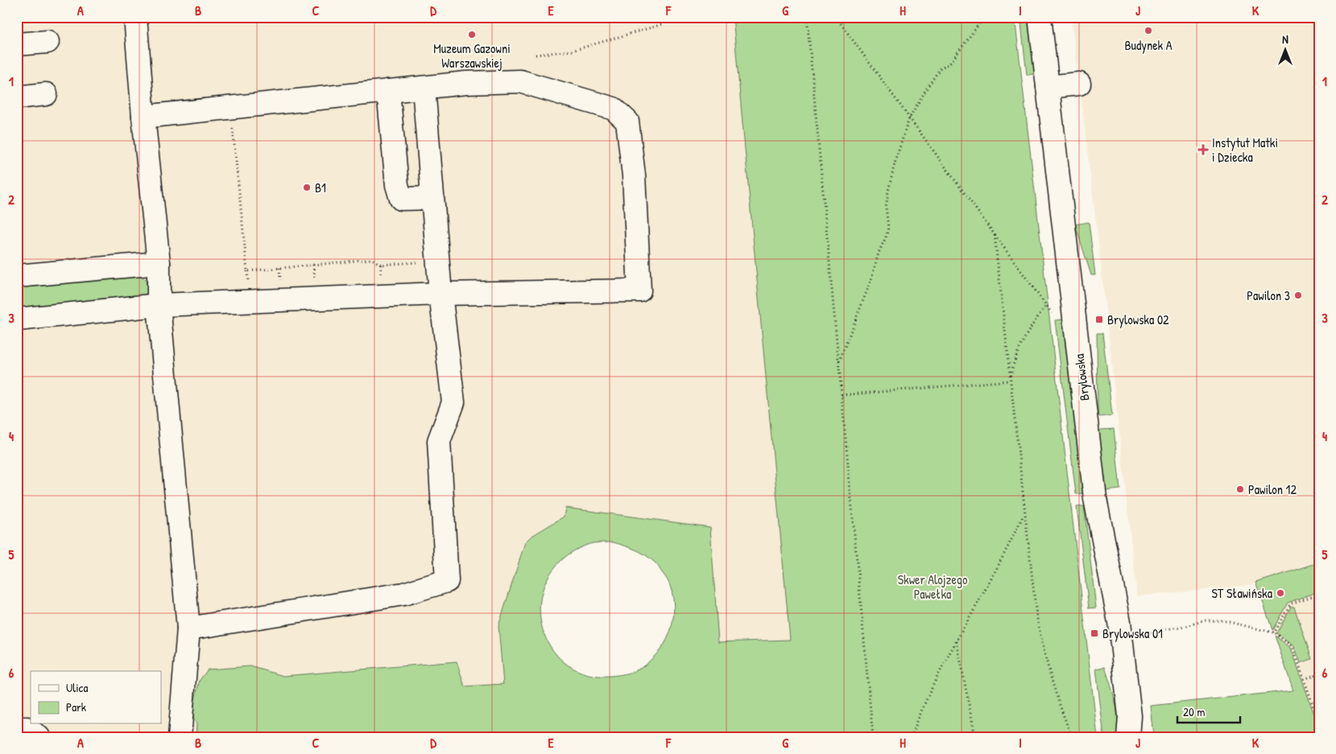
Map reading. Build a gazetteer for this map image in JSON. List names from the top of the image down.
{
  "streets": {
    "street": ["Brylowska"]
  },
  "parks": ["Skwer Alojzego Pawełka"],
  "places": {
    "other": [
      "Budynek A",
      "Muzeum Gazowni Warszawskiej",
      "B1",
      "Pawilon 3",
      "Pawilon 12",
      "ST Sławińska"
    ],
    "health": ["Instytut Matki i Dziecka"],
    "transit": ["Brylowska 02", "Brylowska 01"]
  },
  "legend": ["Ulica", "Park"],
  "scale_bar": "20 m",
  "north": "top",
  "grid": {
    "columns": [
      "A",
      "B",
      "C",
      "D",
      "E",
      "F",
      "G",
      "H",
      "I",
      "J",
      "K"
    ],
    "rows": [
      "1",
      "2",
      "3",
      "4",
      "5",
      "6"
    ]
  }
}
